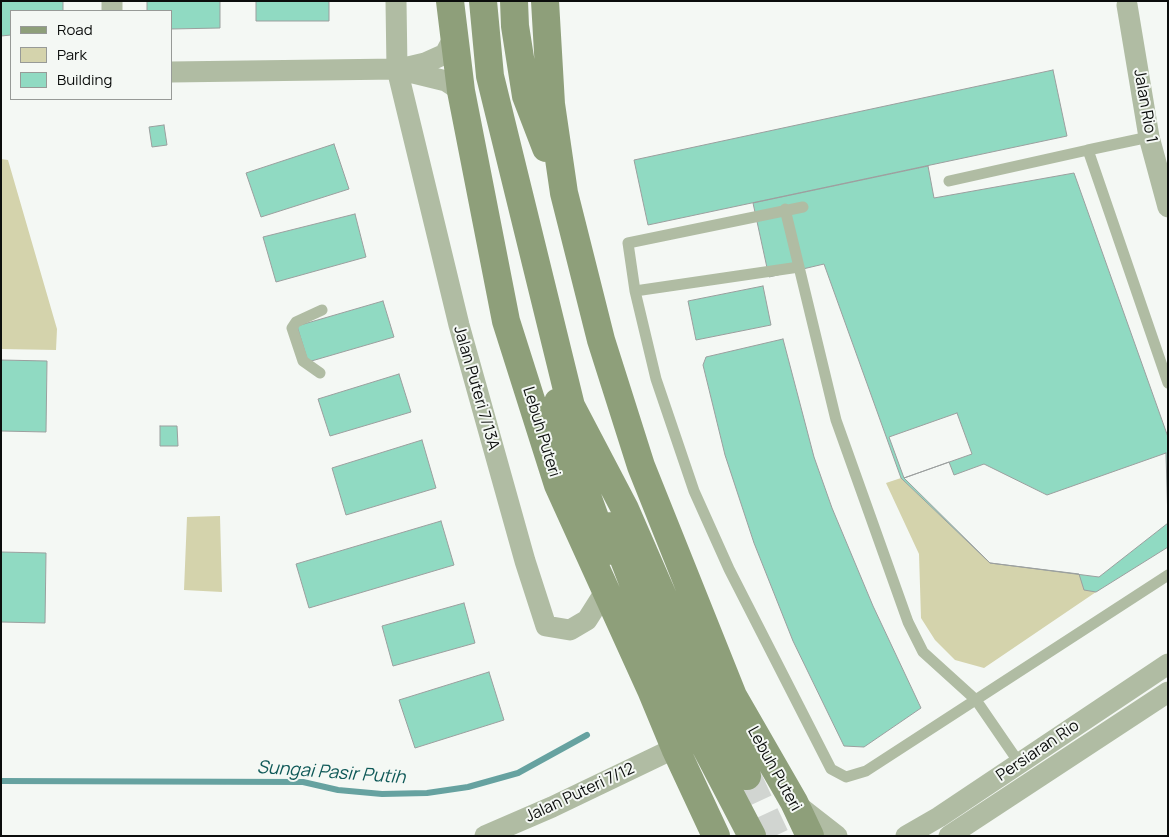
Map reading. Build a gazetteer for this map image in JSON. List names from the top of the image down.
{
  "streets": {
    "main road": ["Lebuh Puteri"],
    "street": [
      "Jalan Rio 1",
      "Jalan Puteri 7/13A",
      "Persiaran Rio",
      "Jalan Puteri 7/12"
    ]
  },
  "crossings": [
    ["Jalan Puteri 7/13A", "Lebuh Puteri"],
    ["Lebuh Puteri", "Jalan Puteri 7/12"]
  ],
  "water": ["Sungai Pasir Putih"],
  "legend": ["Road", "Park", "Building"]
}
